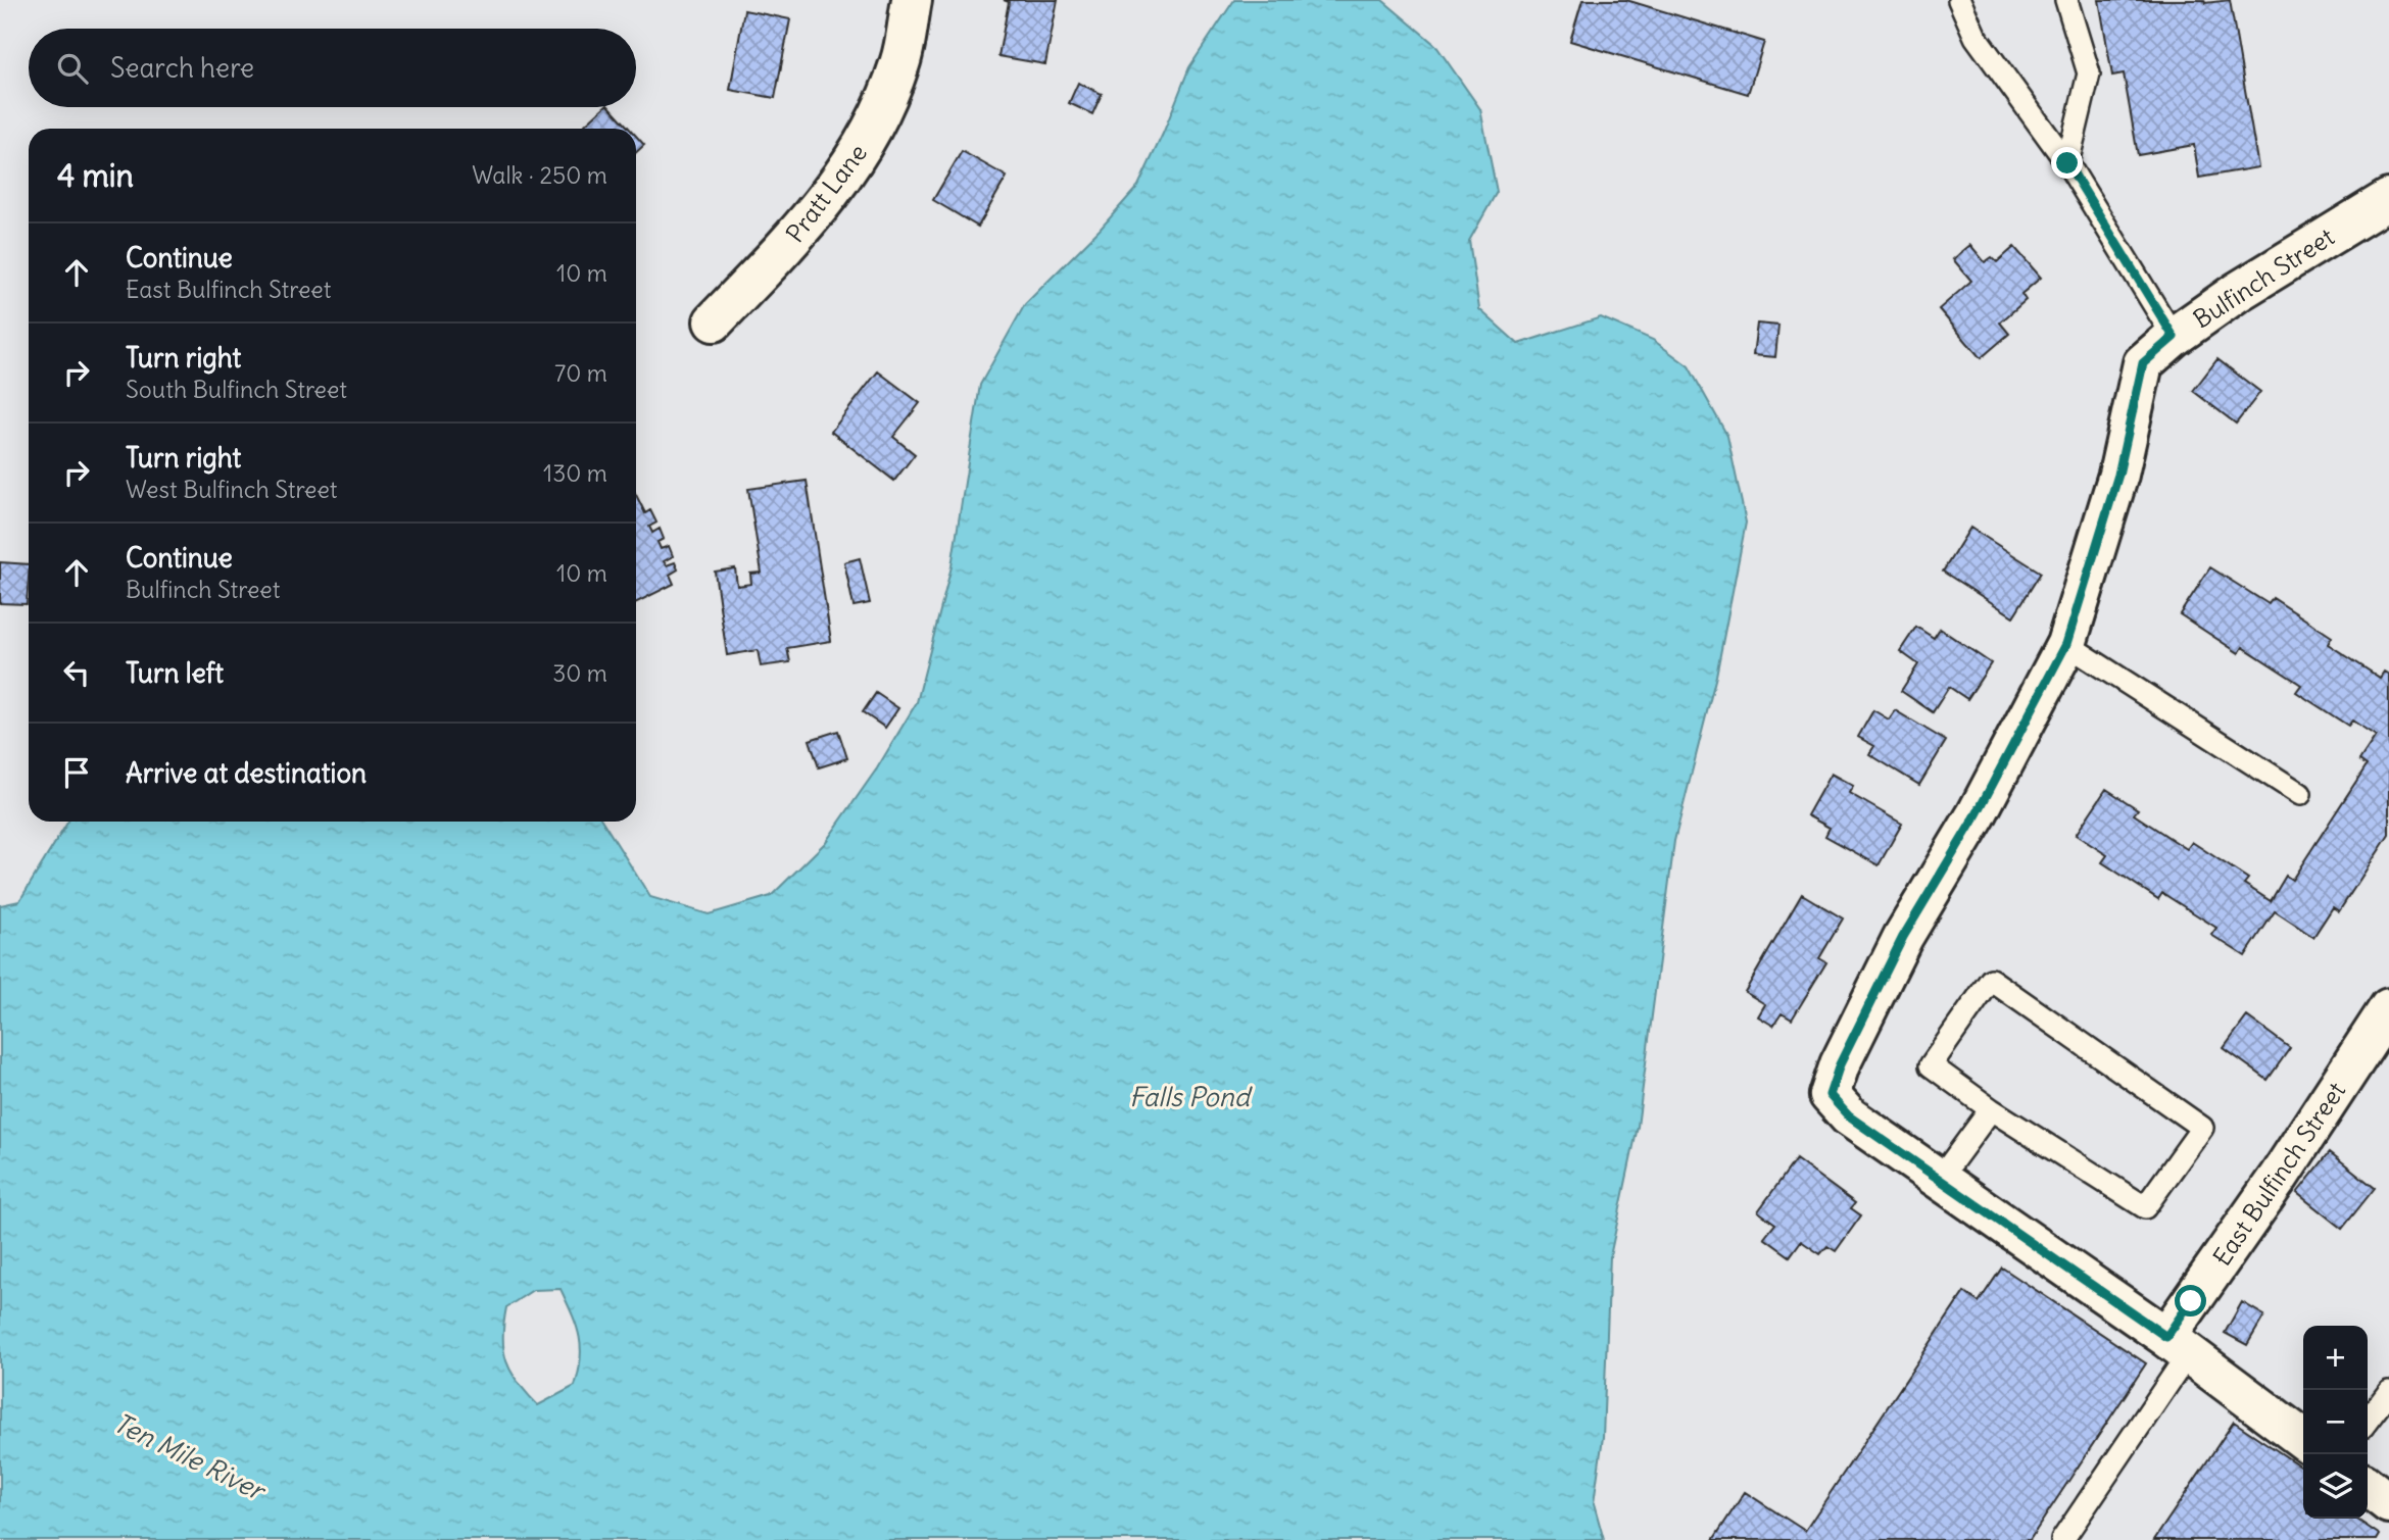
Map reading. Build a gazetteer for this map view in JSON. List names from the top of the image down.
{
  "streets": {
    "street": ["Pratt Lane", "Bulfinch Street", "East Bulfinch Street"]
  },
  "water": ["Falls Pond", "Ten Mile River"],
  "page": {
    "search": "Search here",
    "heading": ["4 min", "Walk · 250 m"],
    "list": [
      ["Continue", "East Bulfinch Street", "10 m"],
      ["Turn right", "South Bulfinch Street", "70 m"],
      ["Turn right", "West Bulfinch Street", "130 m"],
      ["Continue", "Bulfinch Street", "10 m"],
      ["Turn left", "30 m"],
      "Arrive at destination"
    ],
    "map_buttons": ["+", "−"]
  }
}
